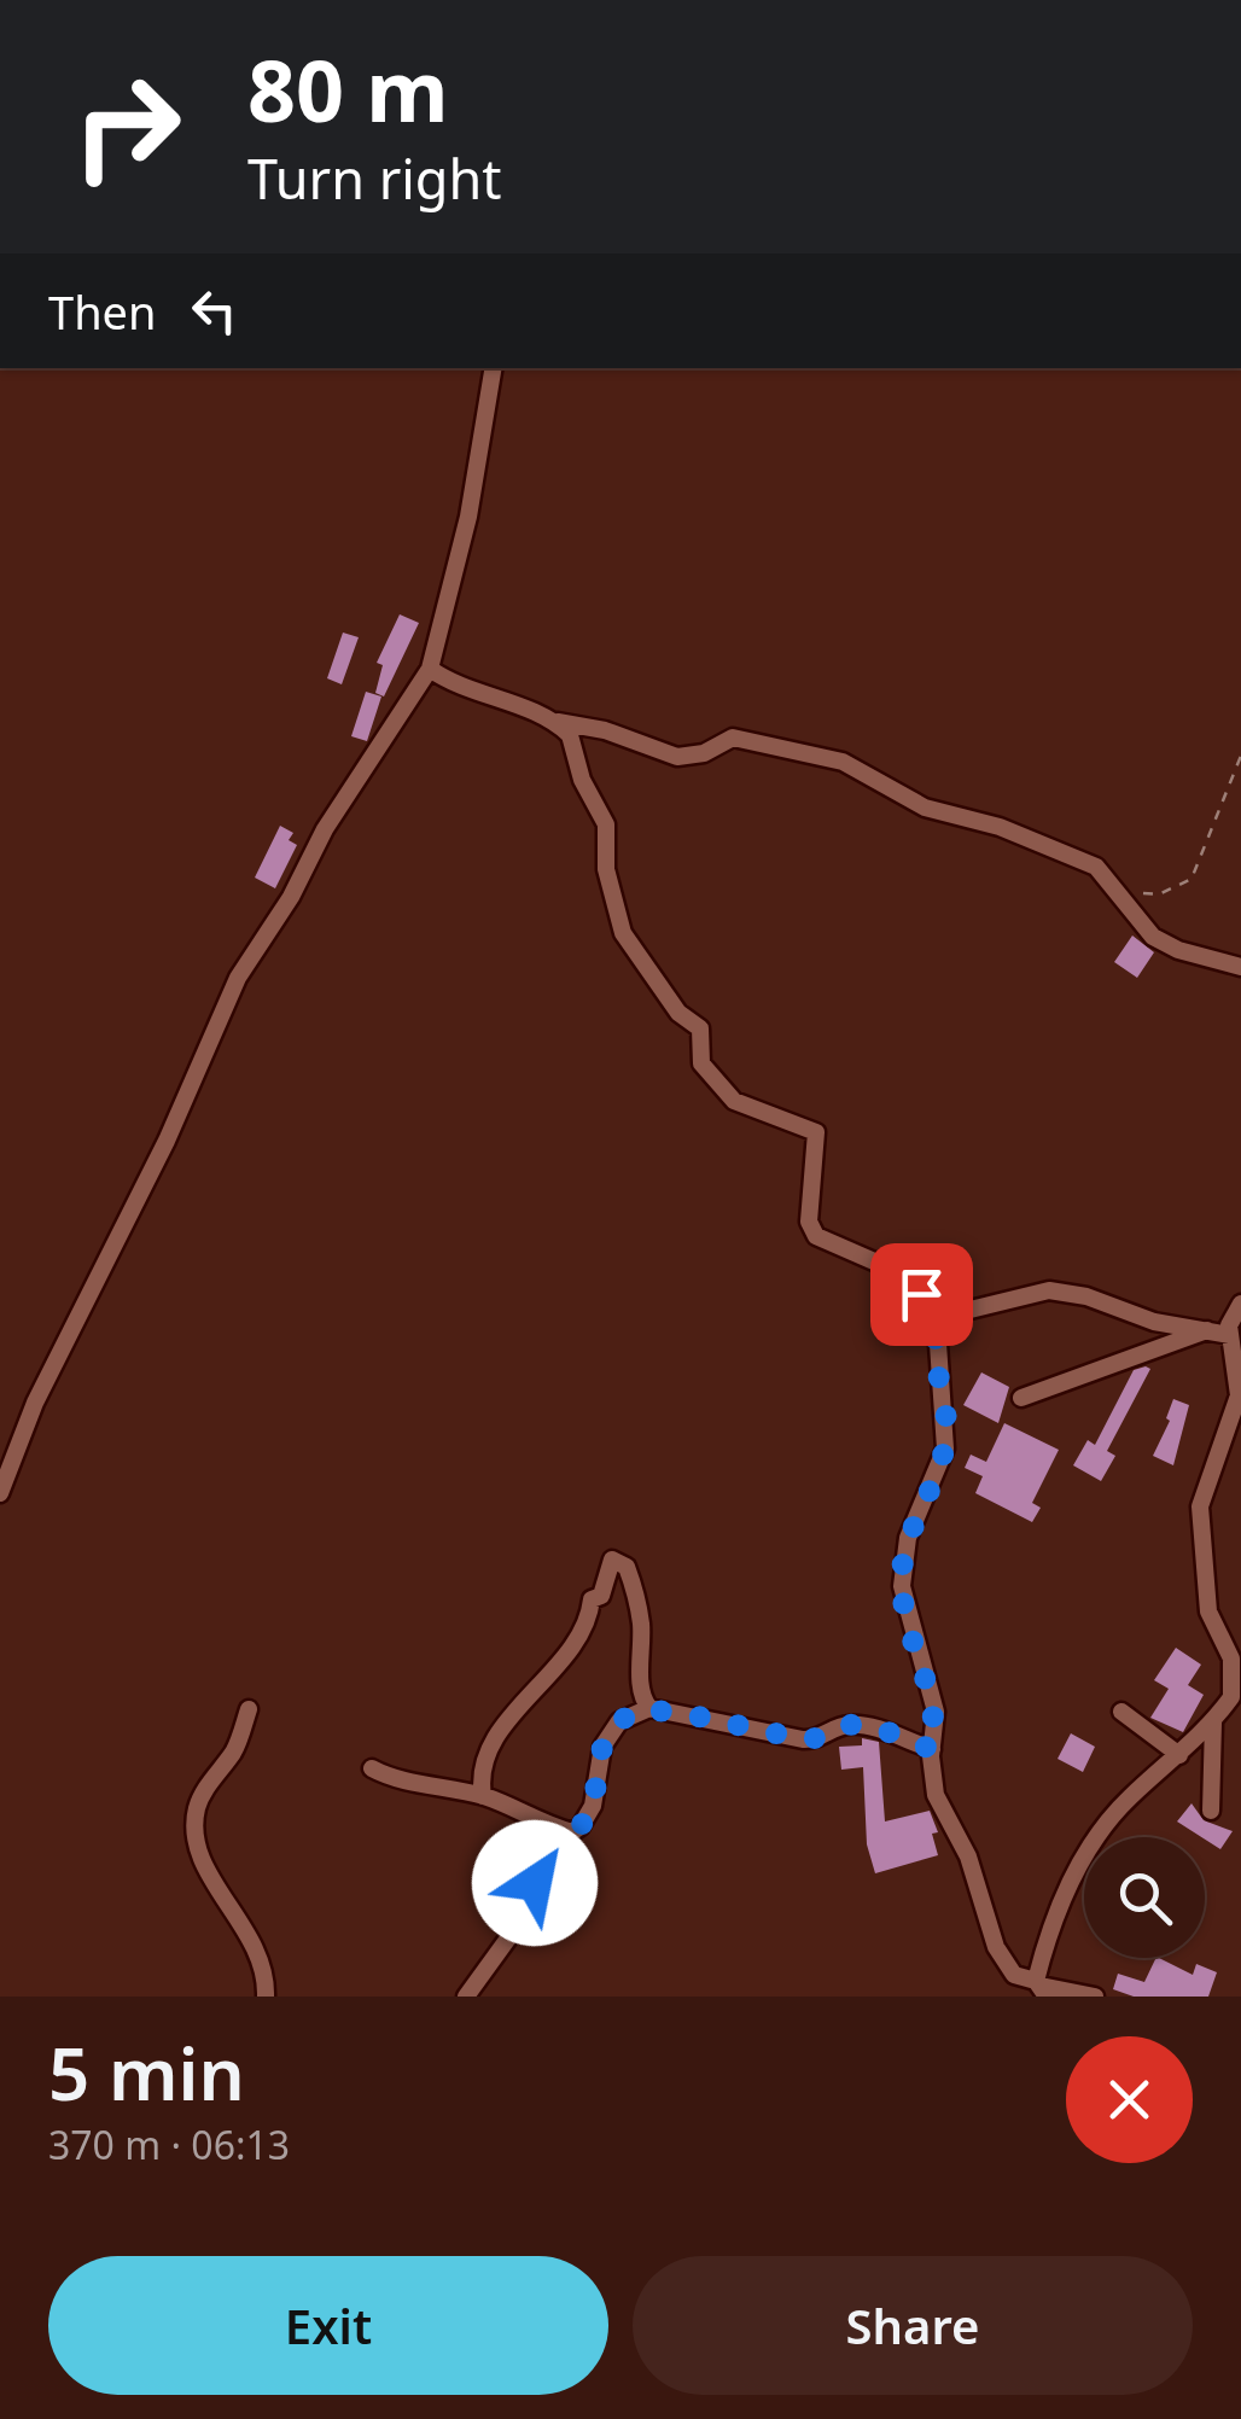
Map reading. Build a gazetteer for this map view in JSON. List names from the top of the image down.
{
  "page": {
    "turn": ["80 m", "Turn right"],
    "then": "Then",
    "heading": ["5 min", "370 m · 06:13"],
    "buttons": ["Exit", "Share"]
  }
}
